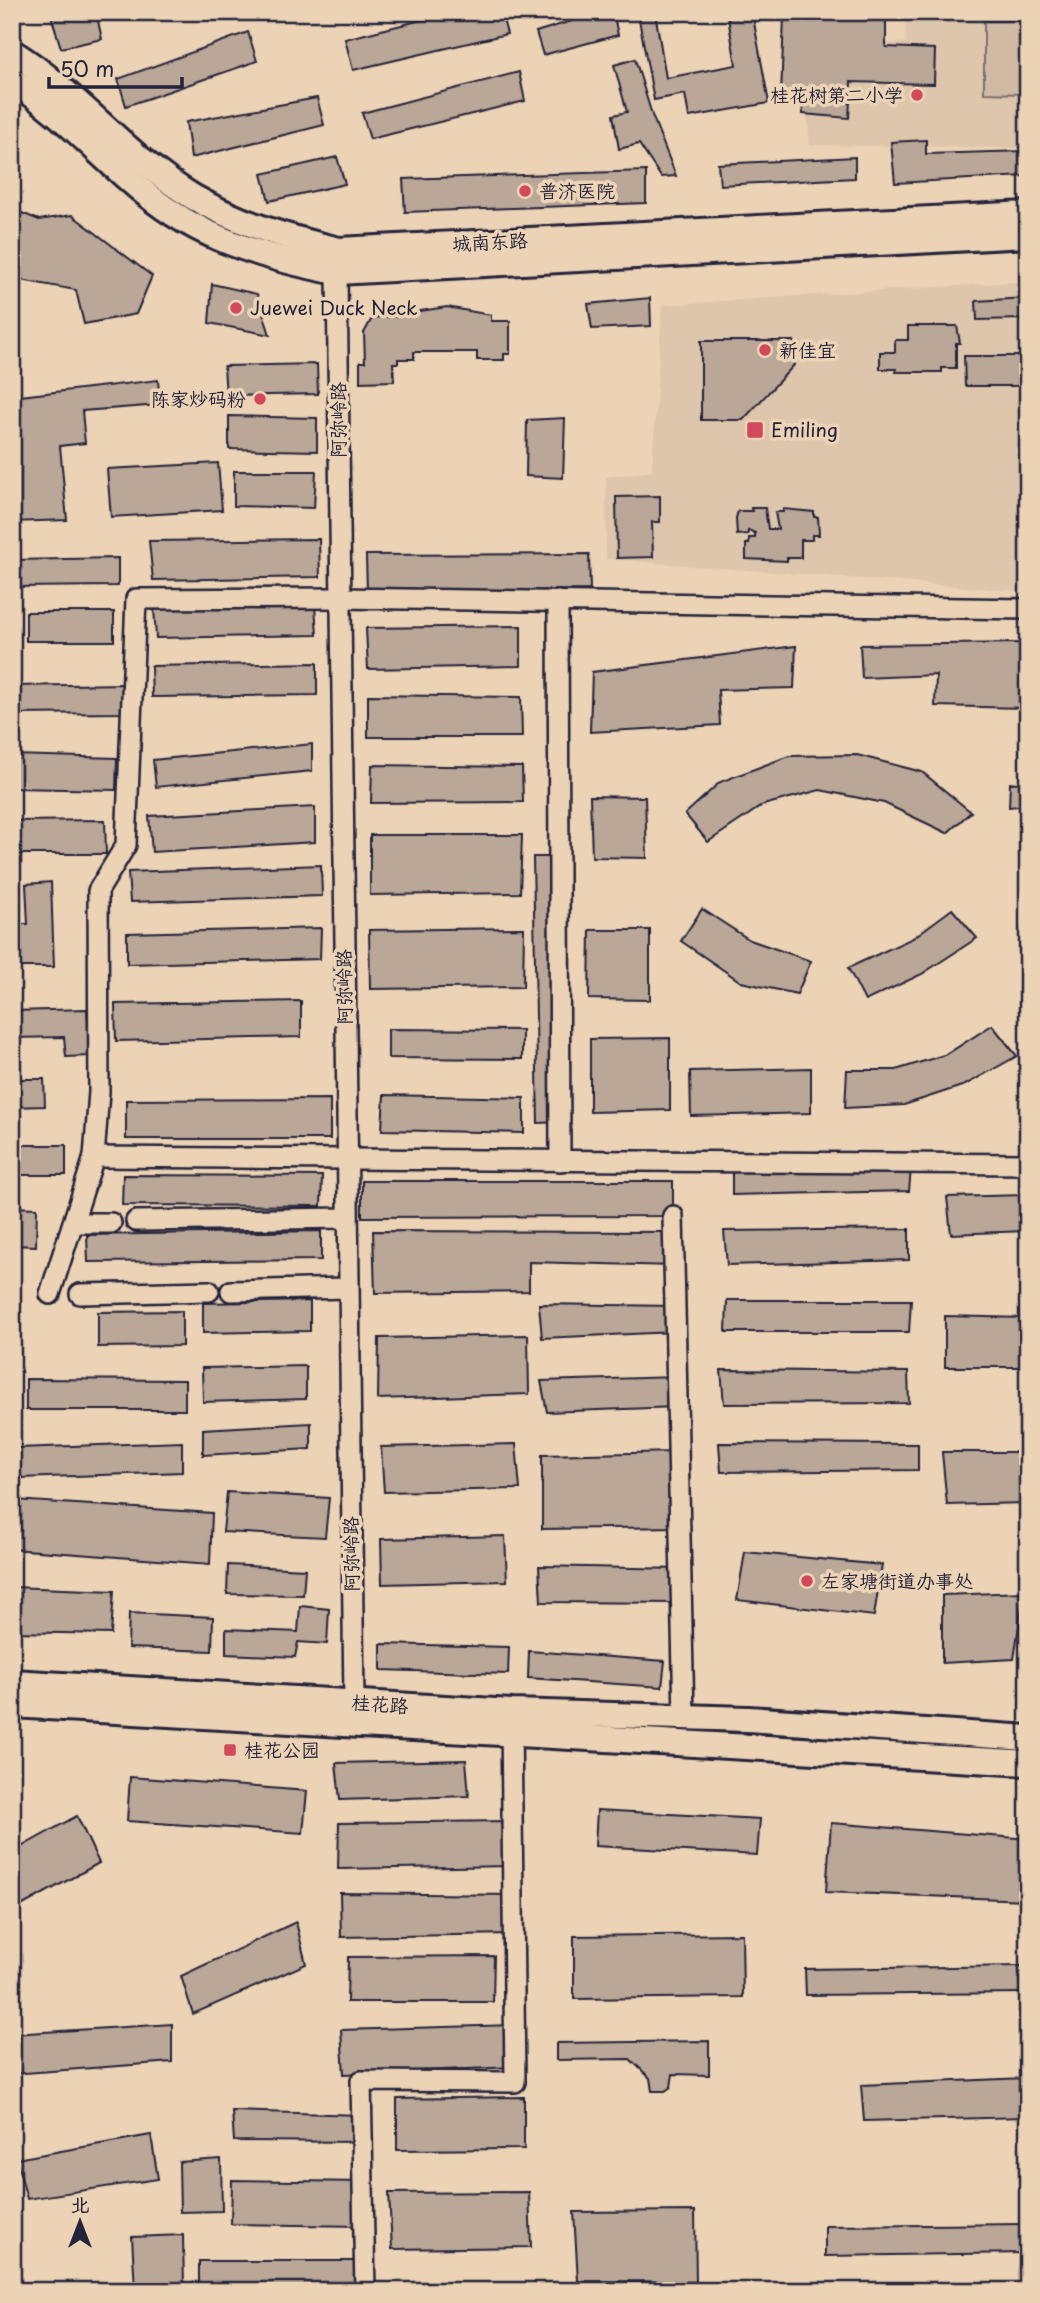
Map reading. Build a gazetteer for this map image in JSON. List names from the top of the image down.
{
  "streets": {
    "main road": ["城南东路", "桂花路"],
    "street": ["阿弥岭路"]
  },
  "crossings": [
    ["城南东路", "阿弥岭路"],
    ["阿弥岭路", "桂花路"]
  ],
  "places": {
    "other": [
      "桂花树第二小学",
      "普济医院",
      "Juewei Duck Neck",
      "新佳宜",
      "陈家炒码粉",
      "左家塘街道办事处"
    ],
    "transit": ["Emiling", "桂花公园"]
  },
  "scale_bar": "50 m",
  "north": "top"
}
